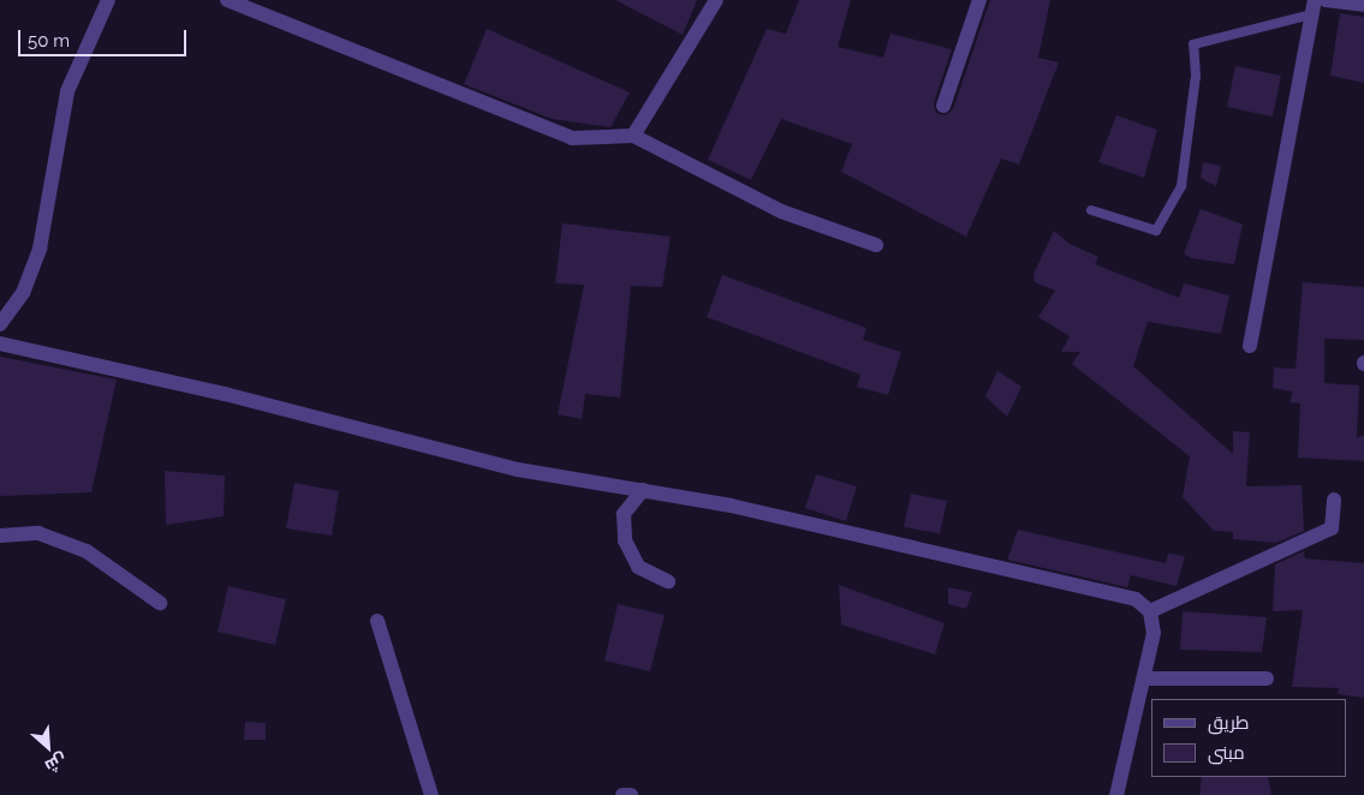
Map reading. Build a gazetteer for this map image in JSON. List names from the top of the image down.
{
  "legend": ["طريق", "مبنى"],
  "scale_bar": "50 m",
  "north": "bottom right"
}
